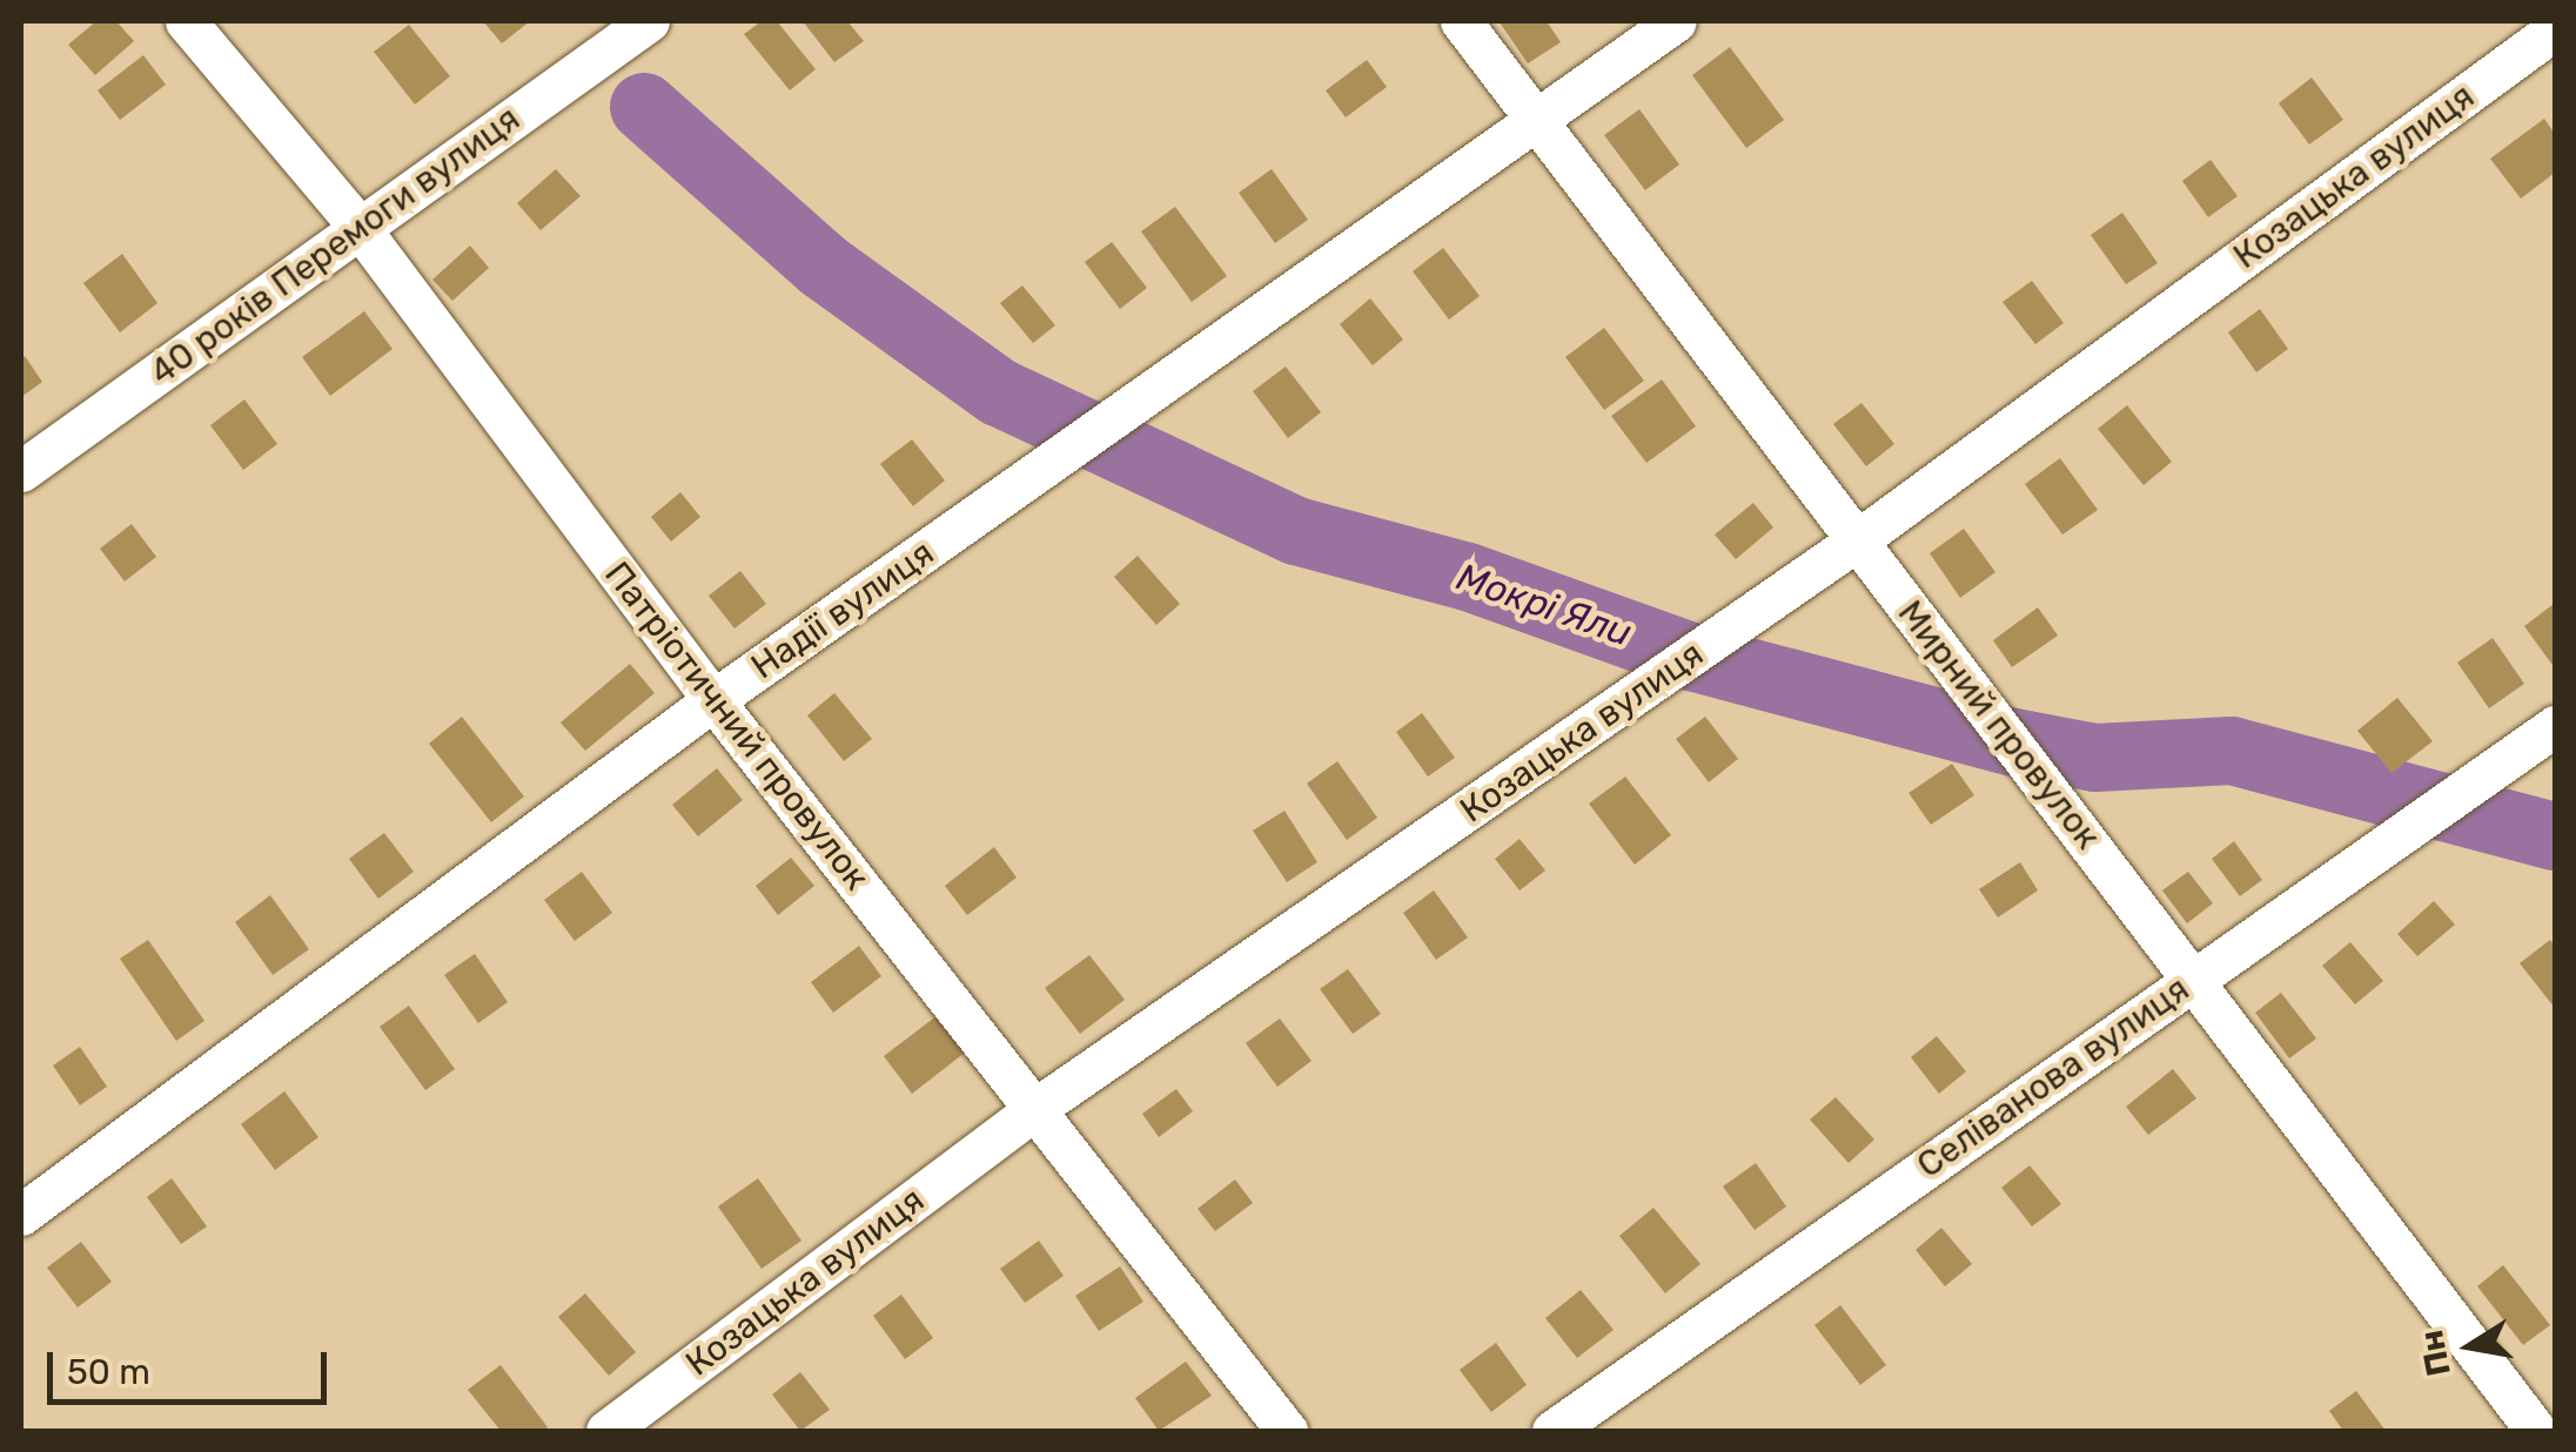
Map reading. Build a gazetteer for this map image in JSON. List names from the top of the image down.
{
  "streets": {
    "street": [
      "Козацька вулиця",
      "40 років Перемоги вулиця",
      "Надії вулиця",
      "Мирний провулок",
      "Патріотичний провулок",
      "Селіванова вулиця"
    ]
  },
  "crossings": [
    ["Козацька вулиця", "Мирний провулок"],
    ["Козацька вулиця", "Патріотичний провулок"],
    ["40 років Перемоги вулиця", "Патріотичний провулок"],
    ["Надії вулиця", "Мирний провулок"],
    ["Надії вулиця", "Патріотичний провулок"],
    ["Мирний провулок", "Селіванова вулиця"]
  ],
  "water": ["Мокрі Яли"],
  "scale_bar": "50 m",
  "north": "left"
}
